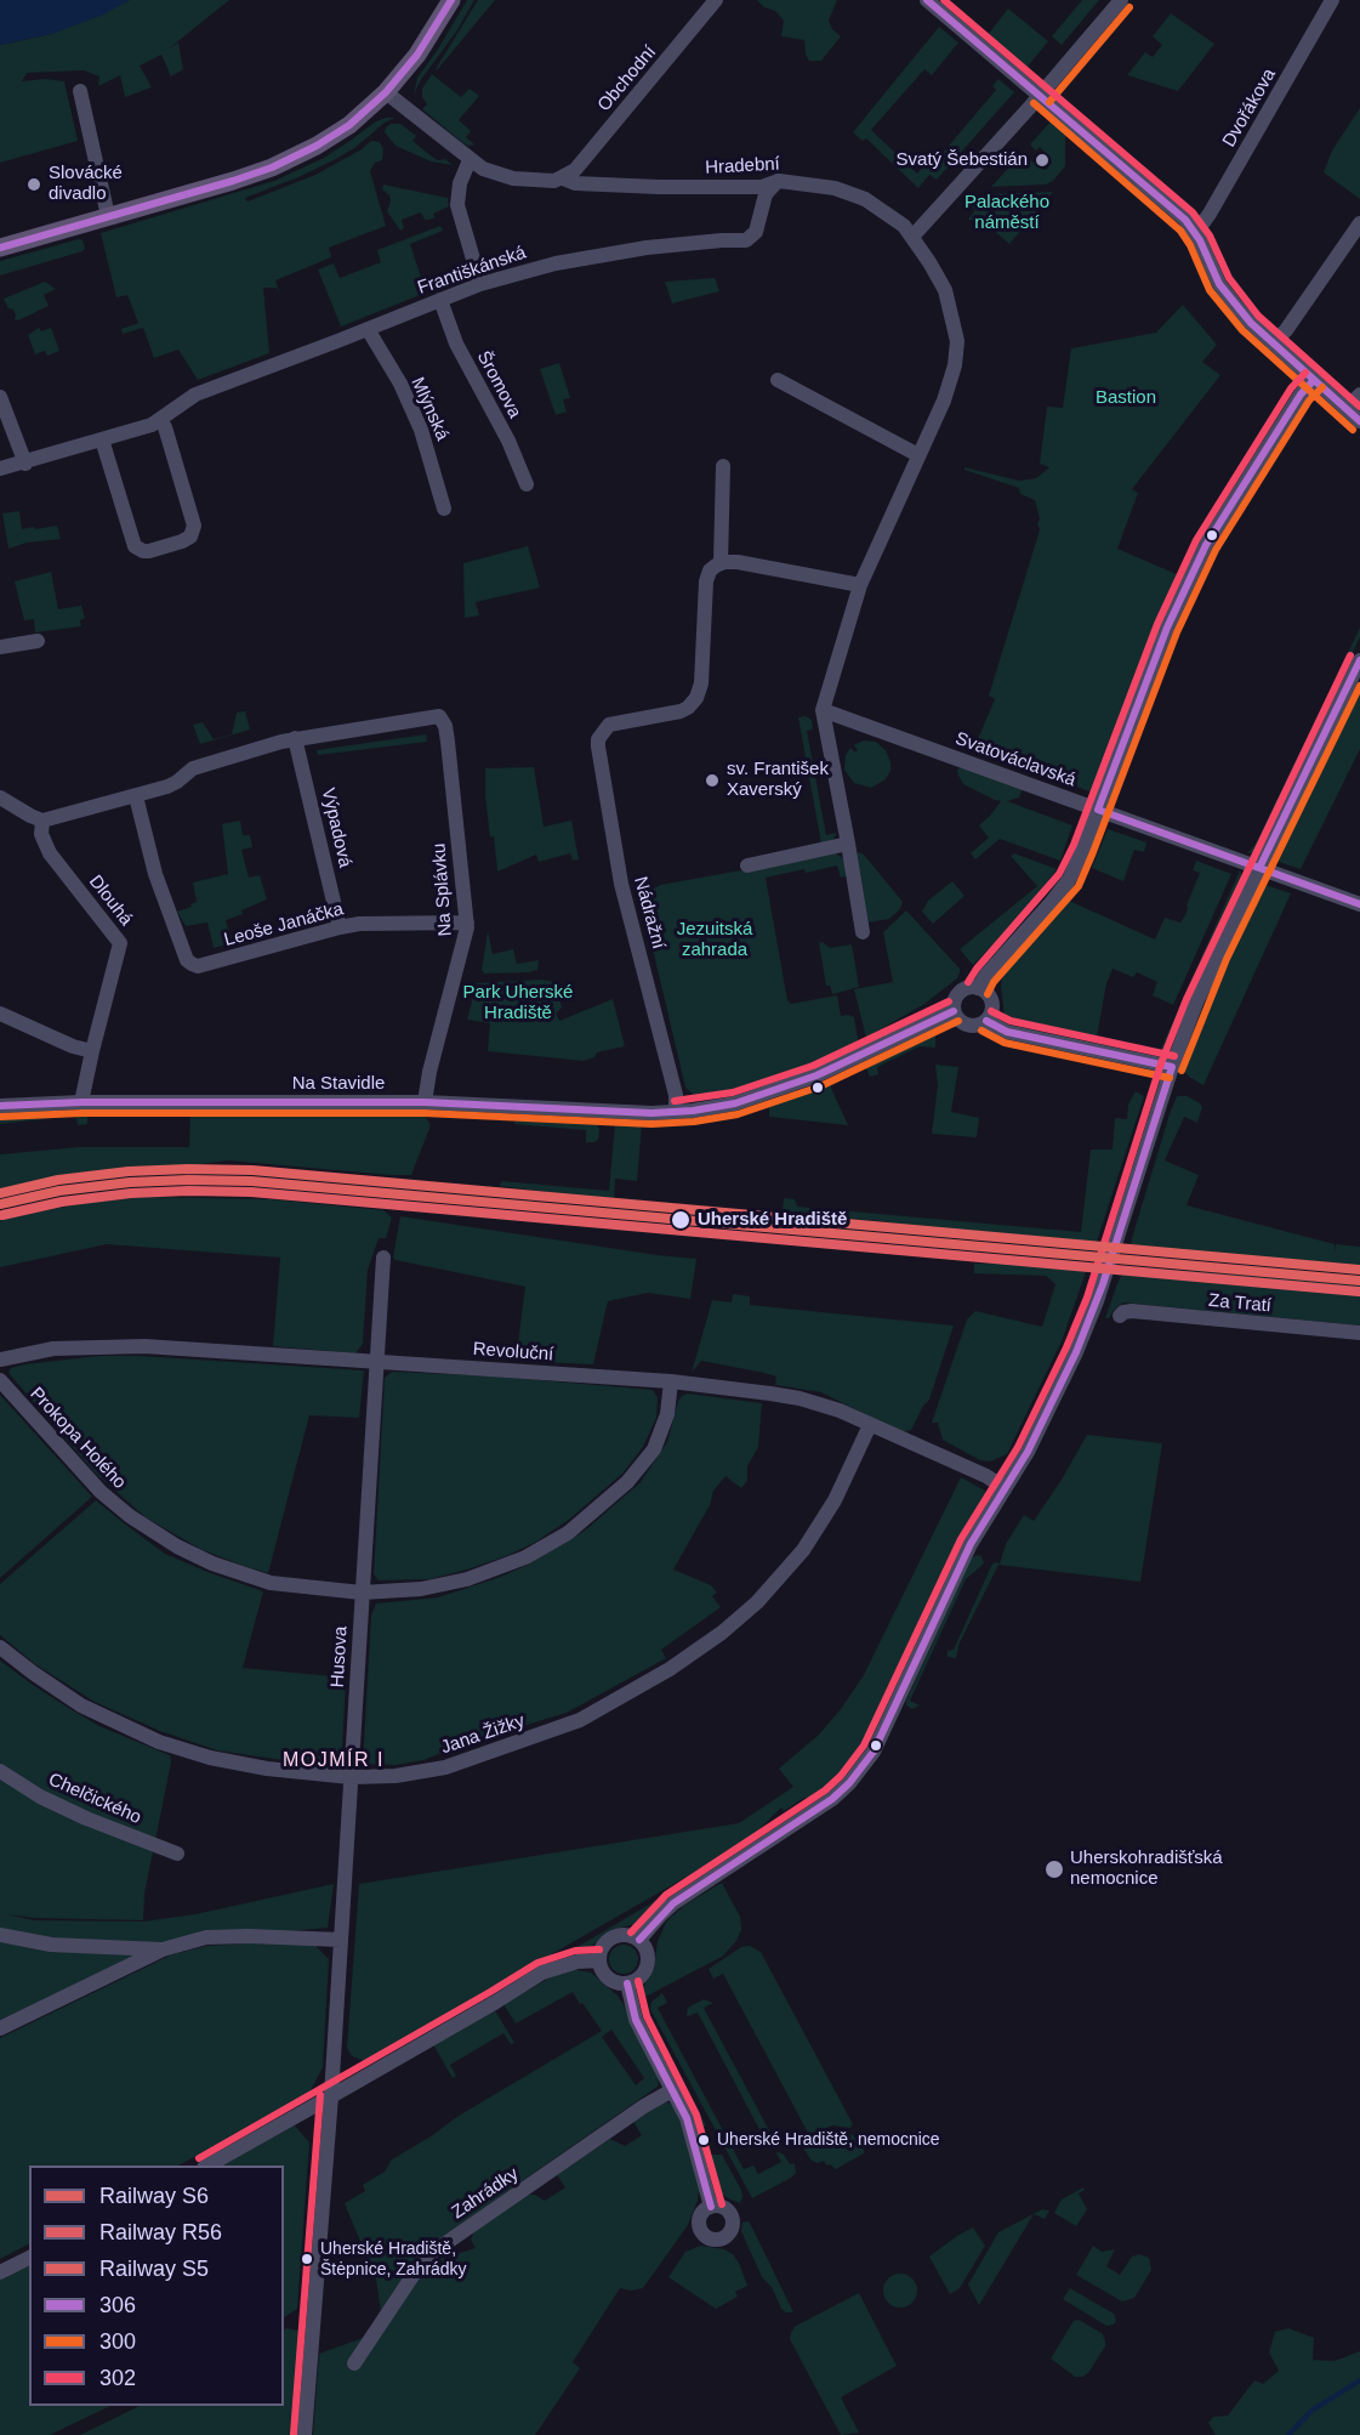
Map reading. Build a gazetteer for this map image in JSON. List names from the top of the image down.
{
  "streets": {
    "street": [
      "Obchodní",
      "Dvořákova",
      "Hradební",
      "Františkánská",
      "Šromova",
      "Mlýnská",
      "Svatováclavská",
      "Výpadová",
      "Na Splávku",
      "Dlouhá",
      "Nádražní",
      "Leoše Janáčka",
      "Na Stavidle",
      "Za Tratí",
      "Revoluční",
      "Prokopa Holého",
      "Husova",
      "Jana Žižky",
      "Chelčického",
      "Zahrádky"
    ]
  },
  "crossings": [
    ["Obchodní", "Hradební"],
    ["Hradební", "Františkánská"],
    ["Hradební", "Svatováclavská"],
    ["Františkánská", "Šromova"],
    ["Františkánská", "Mlýnská"],
    ["Výpadová", "Na Splávku"],
    ["Výpadová", "Leoše Janáčka"],
    ["Na Splávku", "Leoše Janáčka"],
    ["Na Splávku", "Na Stavidle"],
    ["Dlouhá", "Na Stavidle"],
    ["Nádražní", "Na Stavidle"],
    ["Revoluční", "Prokopa Holého"],
    ["Revoluční", "Husova"],
    ["Revoluční", "Jana Žižky"],
    ["Prokopa Holého", "Husova"],
    ["Husova", "Jana Žižky"]
  ],
  "districts": ["MOJMÍR I"],
  "parks": [
    "Palackého náměstí",
    "Bastion",
    "Jezuitská zahrada",
    "Park Uherské Hradiště"
  ],
  "places": [
    "Svatý Šebestián",
    "Slovácké divadlo",
    "sv. František Xaverský",
    "Uherské Hradiště",
    "Uherskohradišťská nemocnice",
    "Uherské Hradiště, nemocnice",
    "Uherské Hradiště, Štėpnice, Zahrádky"
  ],
  "lines": [
    "transit line 306",
    "transit line 302",
    "transit line 300",
    "rail line S5",
    "rail line S6",
    "rail line R56"
  ],
  "legend": [
    "Railway S6",
    "Railway R56",
    "Railway S5",
    "306",
    "300",
    "302"
  ]
}
